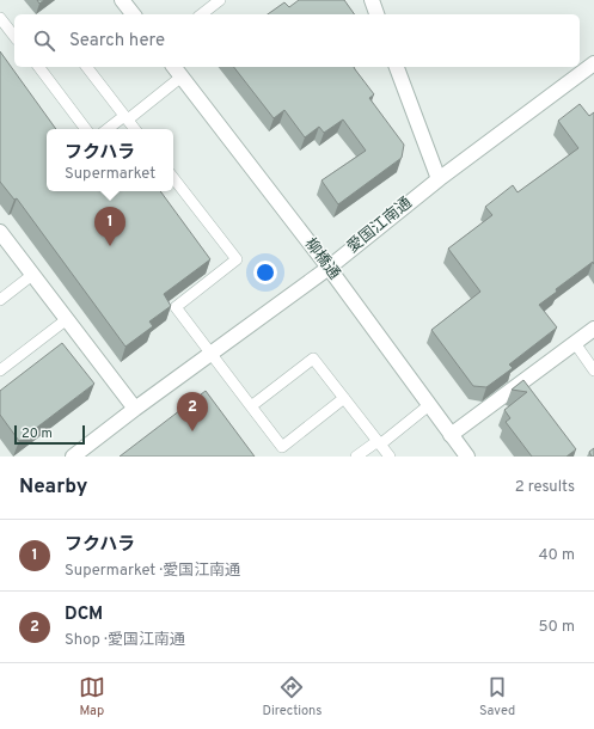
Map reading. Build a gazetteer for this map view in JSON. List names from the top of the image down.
{
  "streets": {
    "street": ["愛国江南通", "柳橋通"]
  },
  "crossings": [
    ["愛国江南通", "柳橋通"]
  ],
  "scale_bar": "20 m",
  "page": {
    "search": "Search here",
    "popup": ["フクハラ", "Supermarket"],
    "pins": ["1", "2"],
    "scale": "20 m",
    "heading": ["Nearby", "2 results"],
    "list": [
      {
        "mark": "1",
        "name": "フクハラ",
        "note": "Supermarket · 愛国江南通",
        "value": "40 m"
      },
      {
        "mark": "2",
        "name": "DCM",
        "note": "Shop · 愛国江南通",
        "value": "50 m"
      }
    ],
    "nav": ["Map", "Directions", "Saved"]
  }
}
